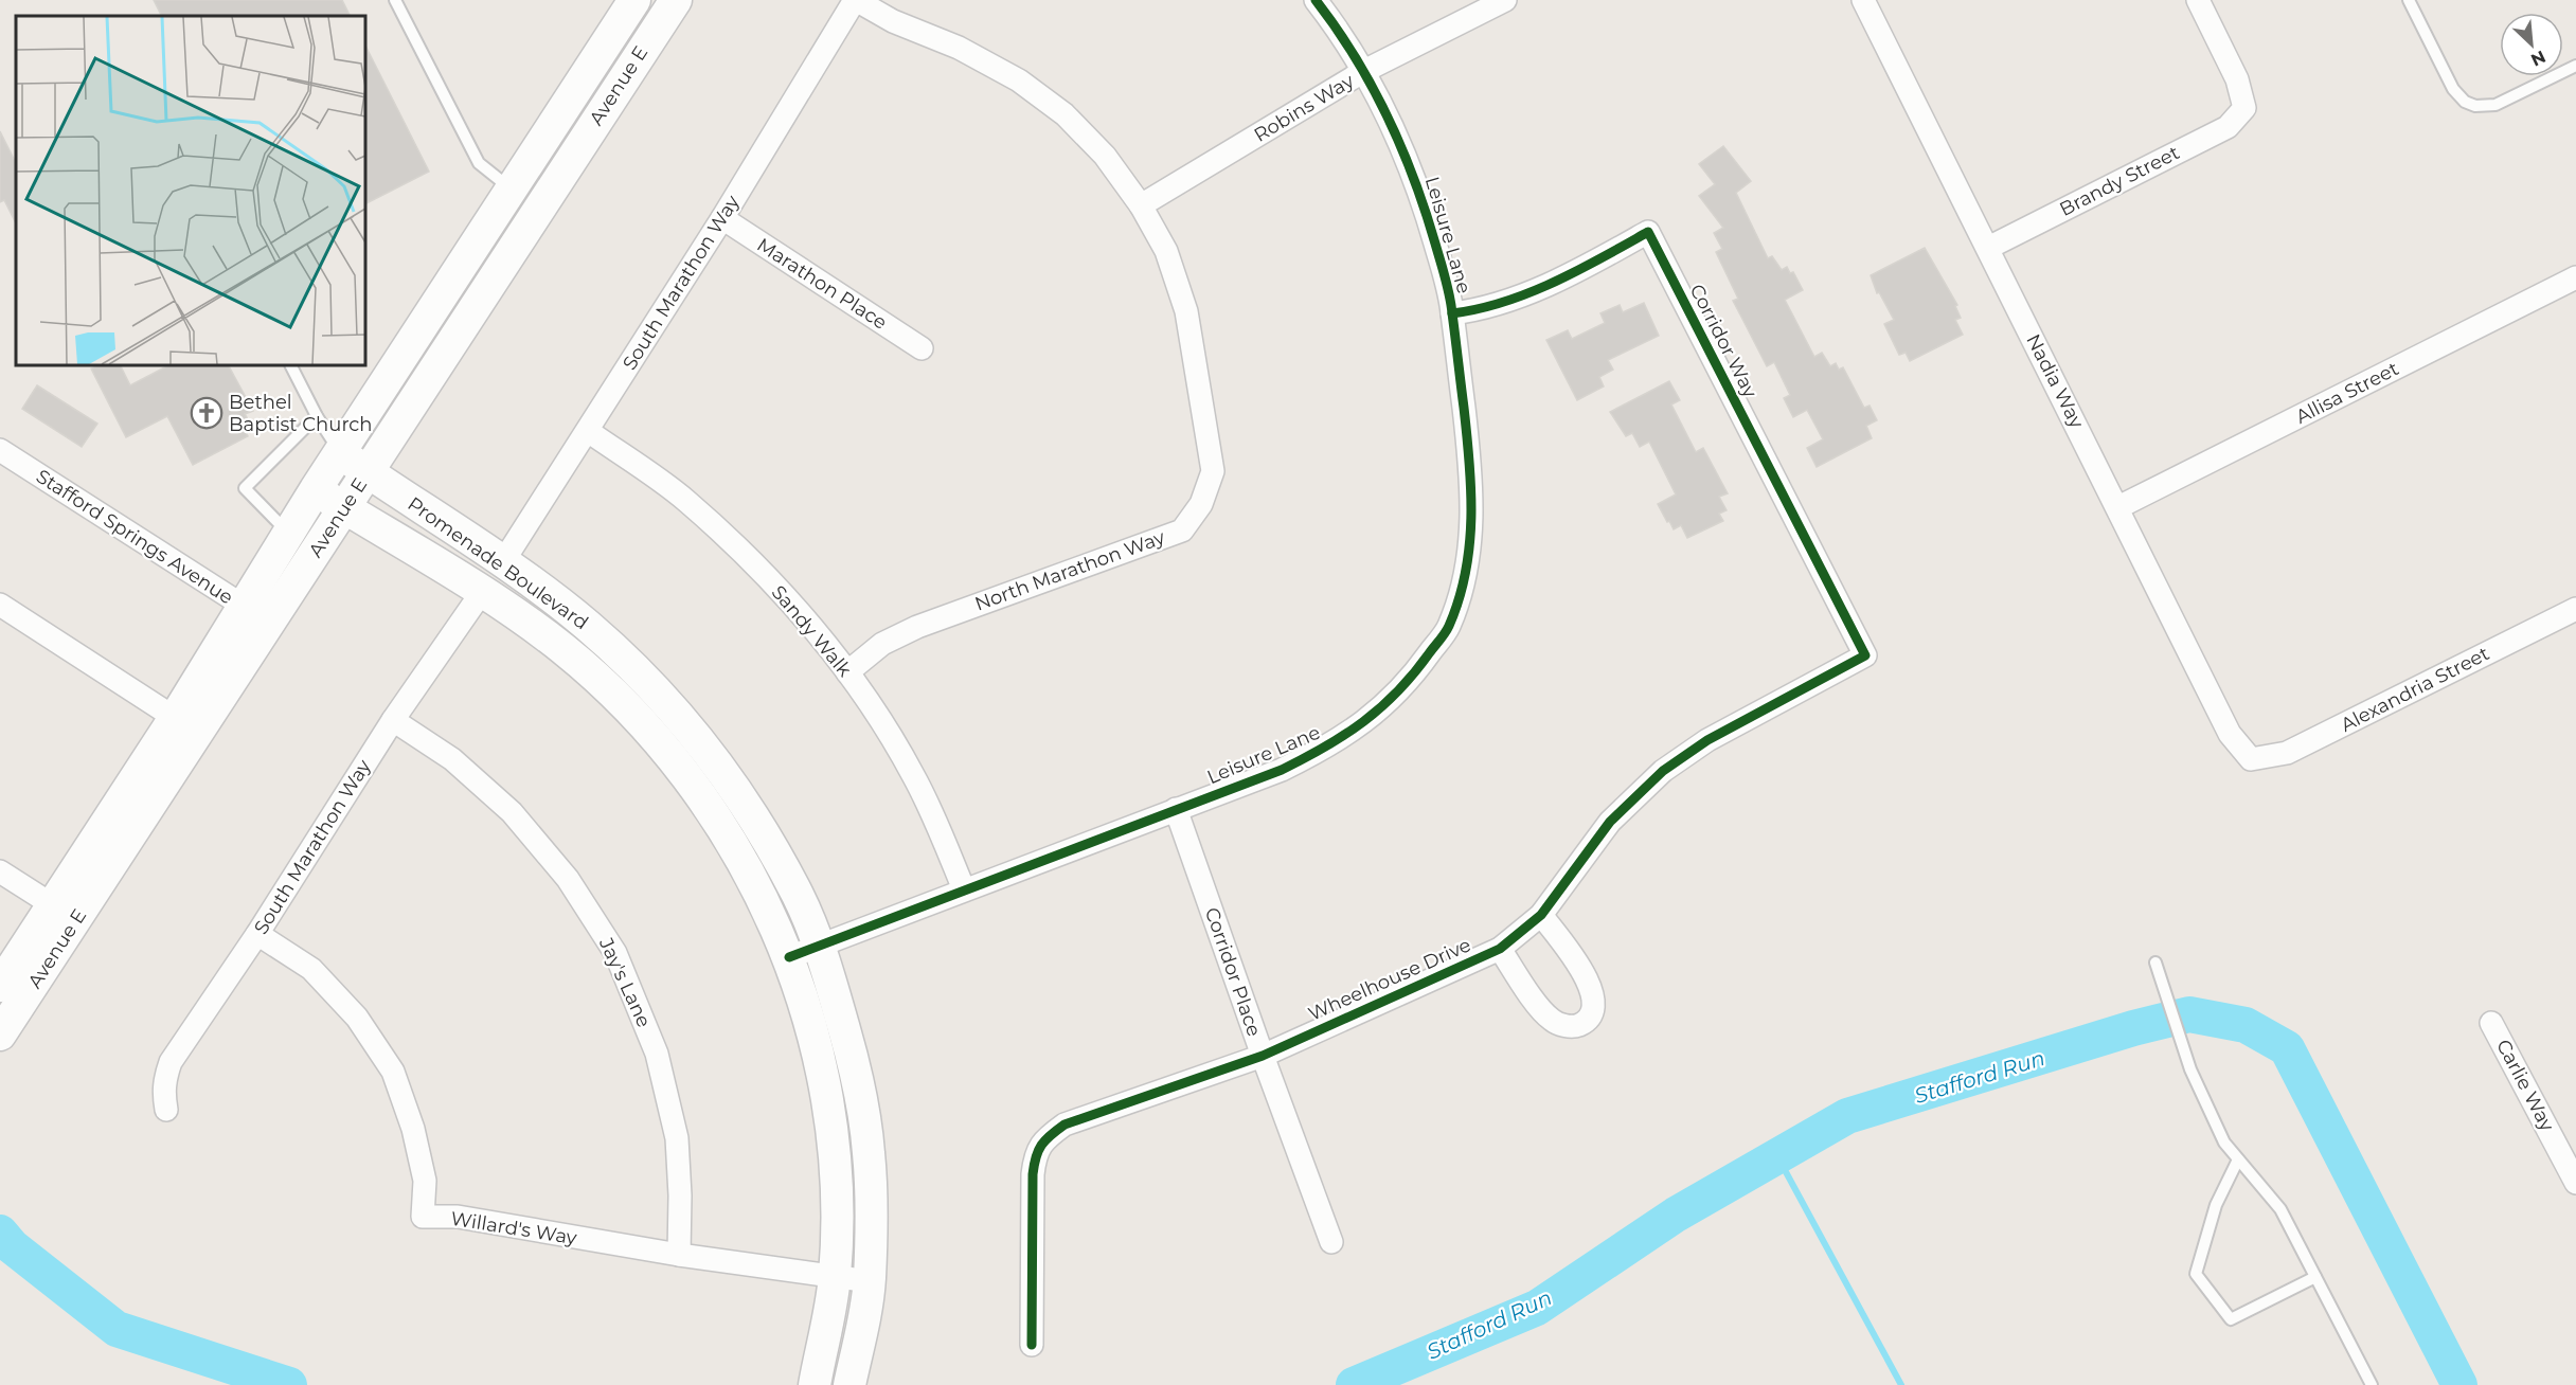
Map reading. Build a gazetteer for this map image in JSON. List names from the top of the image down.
{
  "streets": {
    "street": [
      "Avenue E",
      "Robins Way",
      "Brandy Street",
      "Leisure Lane",
      "South Marathon Way",
      "Marathon Place",
      "Corridor Way",
      "Nadia Way",
      "Allisa Street",
      "Stafford Springs Avenue",
      "Promenade Boulevard",
      "North Marathon Way",
      "Sandy Walk",
      "Alexandria Street",
      "Corridor Place",
      "Wheelhouse Drive",
      "Jay's Lane",
      "Carlie Way",
      "Willard's Way"
    ]
  },
  "crossings": [
    ["Avenue E", "Stafford Springs Avenue"],
    ["Avenue E", "Promenade Boulevard"],
    ["Robins Way", "Leisure Lane"],
    ["Robins Way", "North Marathon Way"],
    ["Brandy Street", "Nadia Way"],
    ["Leisure Lane", "Corridor Way"],
    ["Leisure Lane", "Promenade Boulevard"],
    ["Leisure Lane", "Sandy Walk"],
    ["Leisure Lane", "Corridor Place"],
    ["South Marathon Way", "Marathon Place"],
    ["South Marathon Way", "Promenade Boulevard"],
    ["South Marathon Way", "North Marathon Way"],
    ["South Marathon Way", "Sandy Walk"],
    ["South Marathon Way", "Jay's Lane"],
    ["South Marathon Way", "Willard's Way"],
    ["Corridor Way", "Wheelhouse Drive"],
    ["Nadia Way", "Allisa Street"],
    ["Nadia Way", "Alexandria Street"],
    ["Promenade Boulevard", "Willard's Way"],
    ["North Marathon Way", "Sandy Walk"],
    ["Corridor Place", "Wheelhouse Drive"],
    ["Jay's Lane", "Willard's Way"]
  ],
  "water": ["Stafford Run"],
  "places": {
    "church": ["Bethel Baptist Church"]
  },
  "north": "bottom right"
}
